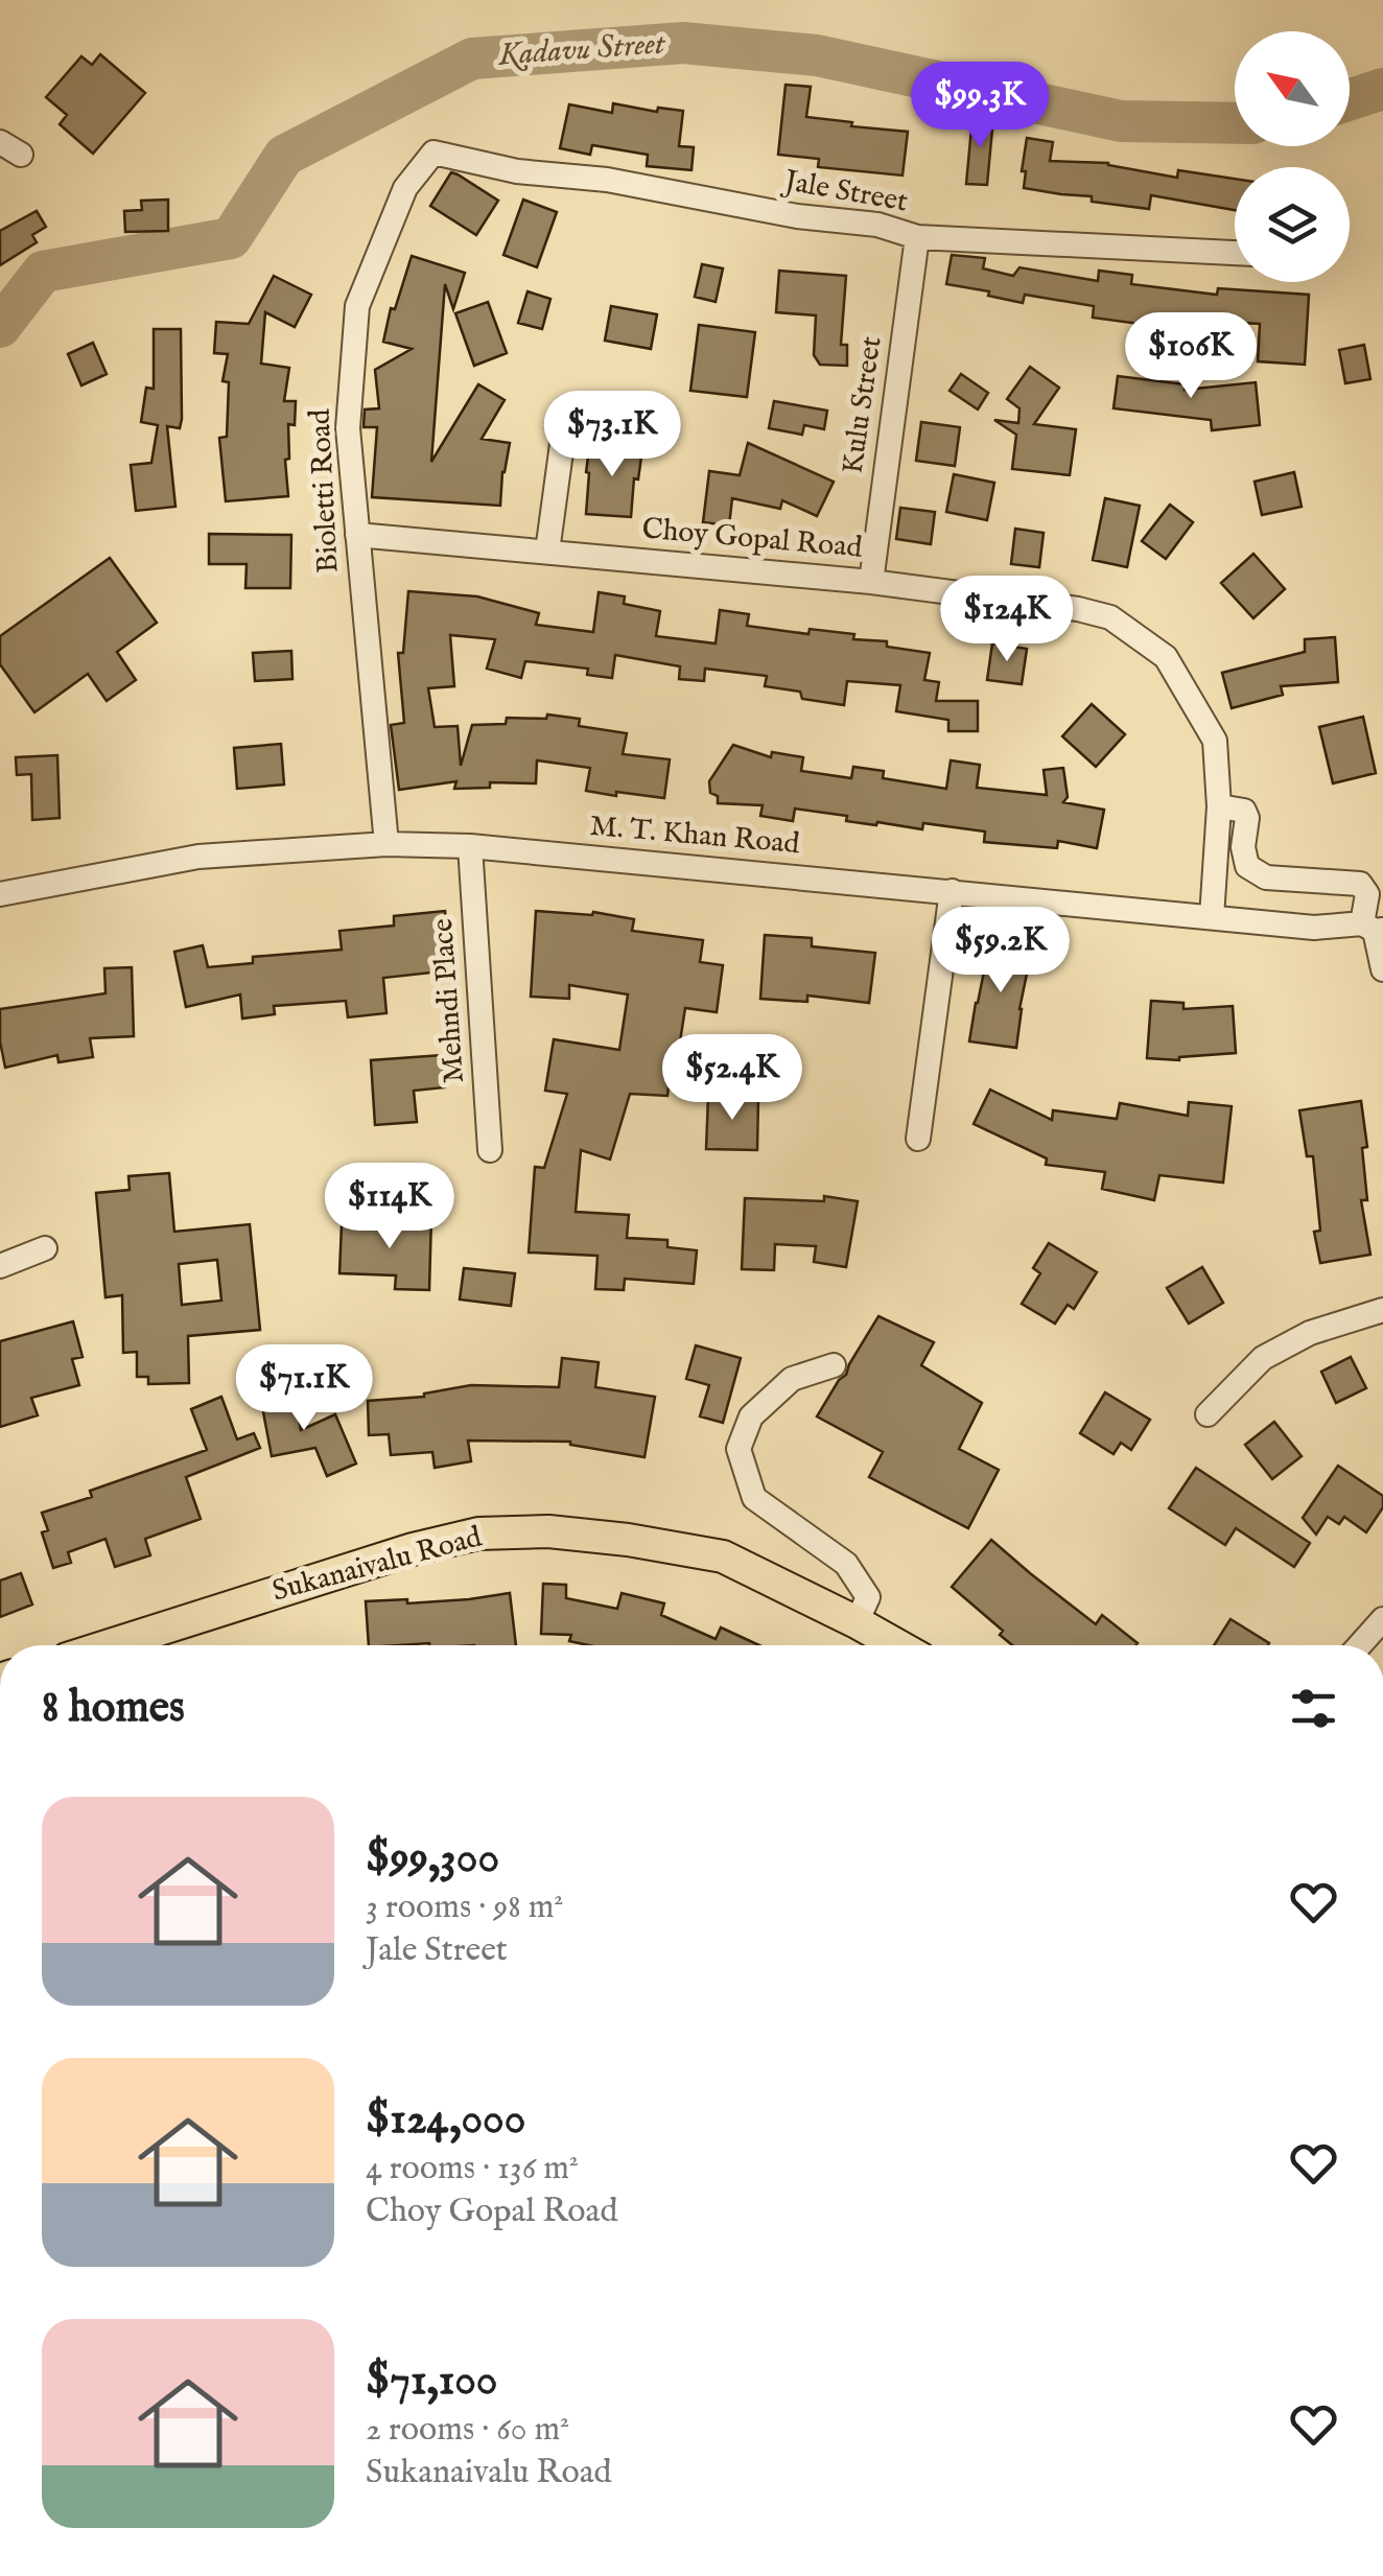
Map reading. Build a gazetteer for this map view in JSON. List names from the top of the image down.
{
  "streets": {
    "main road": ["Sukanaivalu Road"],
    "street": [
      "Jale Street",
      "Kulu Street",
      "Bioletti Road",
      "Choy Gopal Road",
      "M. T. Khan Road",
      "Mehndi Place"
    ]
  },
  "crossings": [
    ["Jale Street", "Kulu Street"],
    ["Jale Street", "Bioletti Road"],
    ["Kulu Street", "Choy Gopal Road"],
    ["Bioletti Road", "Choy Gopal Road"],
    ["Bioletti Road", "M. T. Khan Road"],
    ["Choy Gopal Road", "M. T. Khan Road"],
    ["M. T. Khan Road", "Mehndi Place"]
  ],
  "water": ["Kadavu Street"],
  "north": "top left",
  "page": {
    "price": [
      "$99.3K",
      "$106K",
      "$73.1K",
      "$124K",
      "$59.2K",
      "$52.4K",
      "$114K",
      "$71.1K"
    ],
    "heading": "8 homes",
    "list": [
      {
        "name": "$99,300",
        "note": "3 rooms · 98 m² · Jale Street"
      },
      {
        "name": "$124,000",
        "note": "4 rooms · 136 m² · Choy Gopal Road"
      },
      {
        "name": "$71,100",
        "note": "2 rooms · 60 m² · Sukanaivalu Road"
      }
    ]
  }
}
